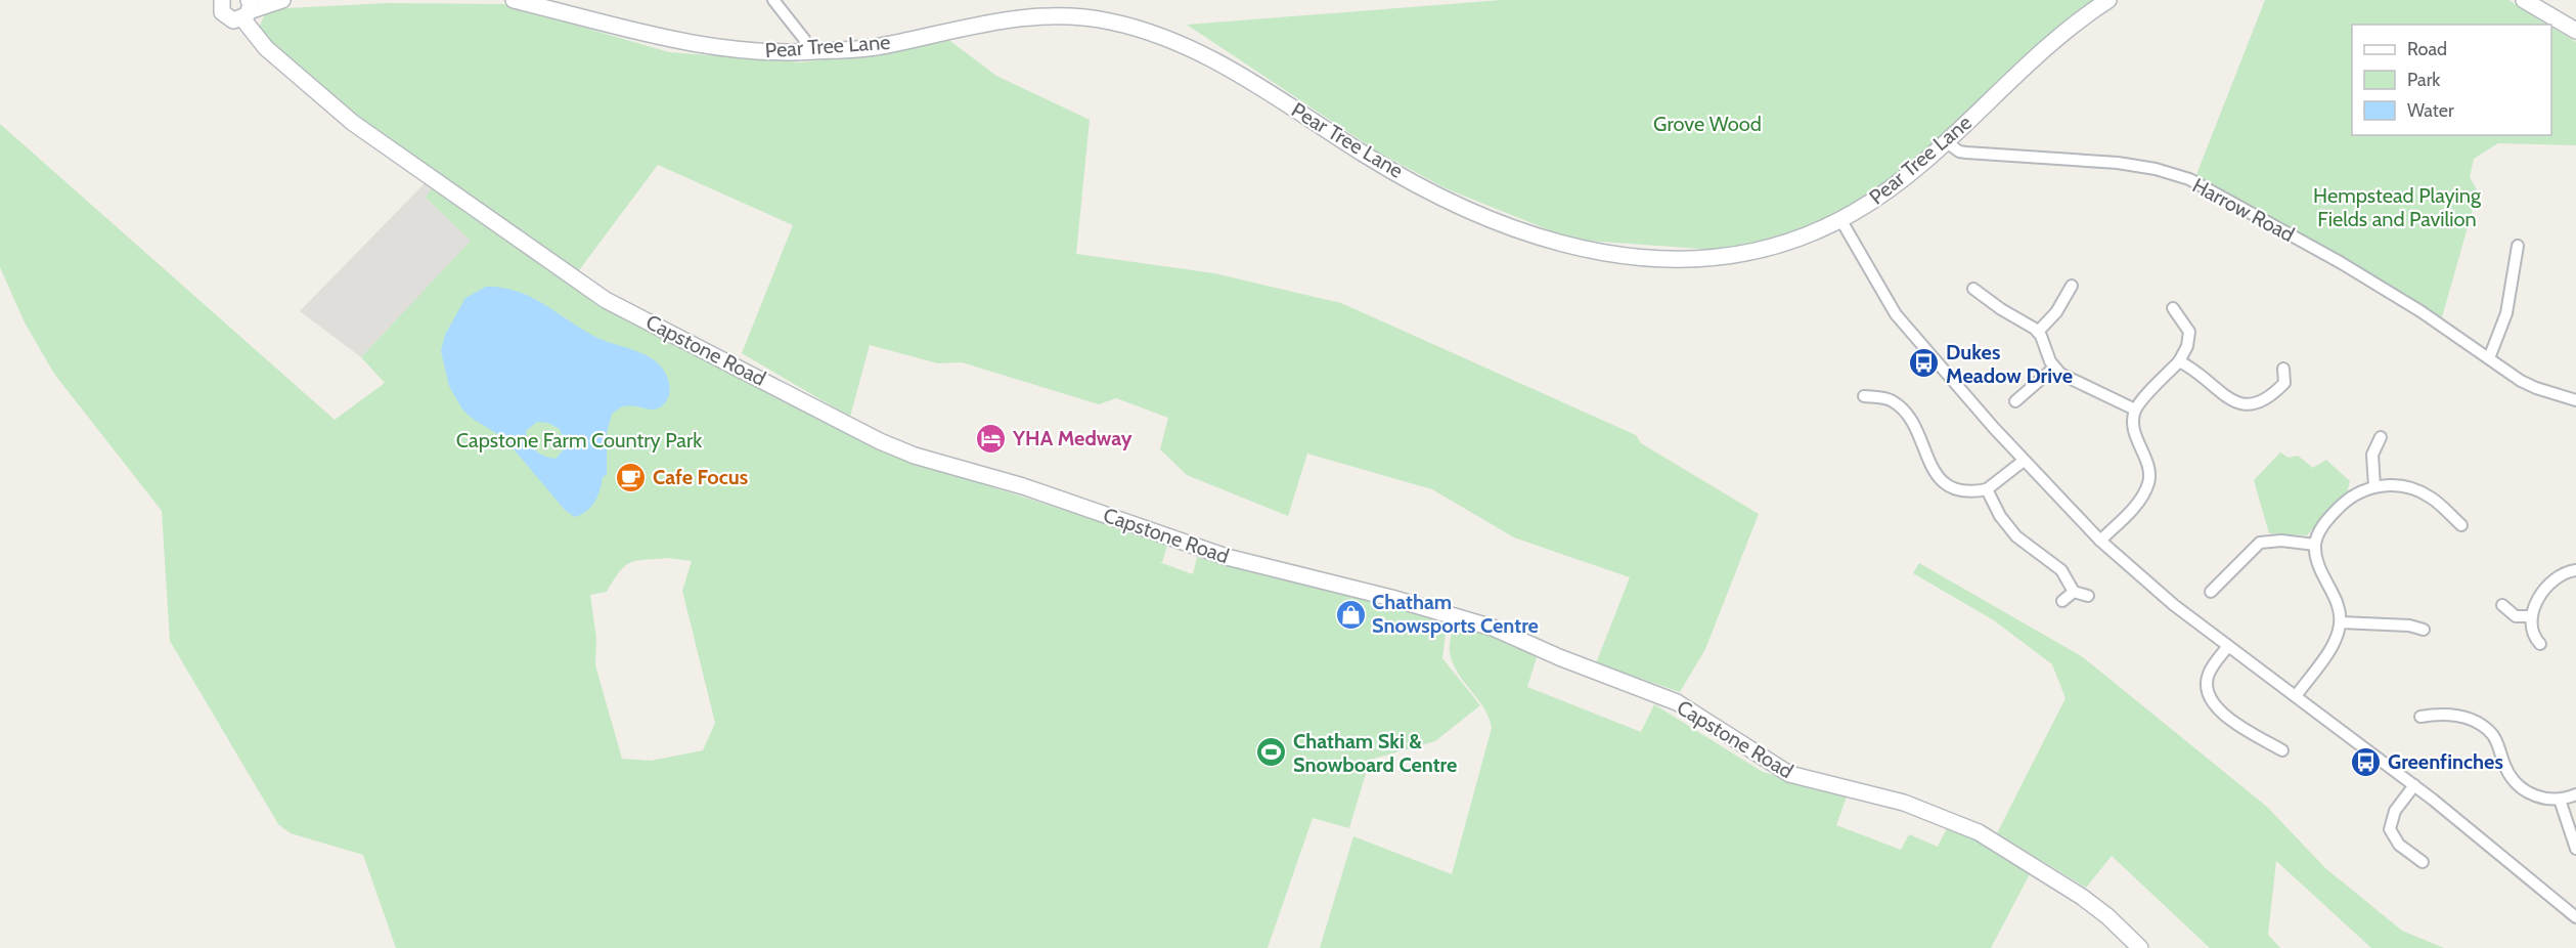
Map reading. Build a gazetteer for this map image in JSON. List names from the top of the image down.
{
  "streets": {
    "street": ["Pear Tree Lane", "Harrow Road", "Capstone Road"]
  },
  "crossings": [
    ["Pear Tree Lane", "Harrow Road"]
  ],
  "parks": ["Grove Wood", "Hempstead Playing Fields and Pavilion", "Capstone Farm Country Park"],
  "places": {
    "bus stop": ["Dukes Meadow Drive", "Greenfinches"],
    "hotel": ["YHA Medway"],
    "cafe": ["Cafe Focus"],
    "shop": ["Chatham Snowsports Centre"],
    "sports": ["Chatham Ski & Snowboard Centre"]
  },
  "legend": ["Road", "Park", "Water"]
}
